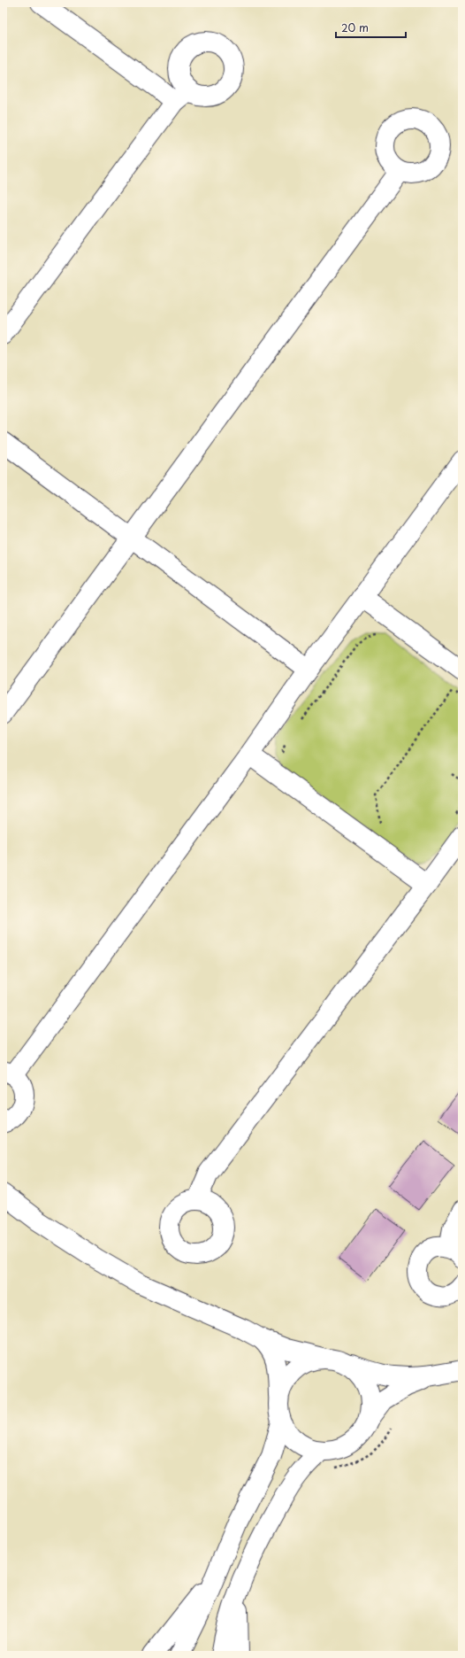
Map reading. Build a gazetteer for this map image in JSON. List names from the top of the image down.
{
  "scale_bar": "20 m"
}
